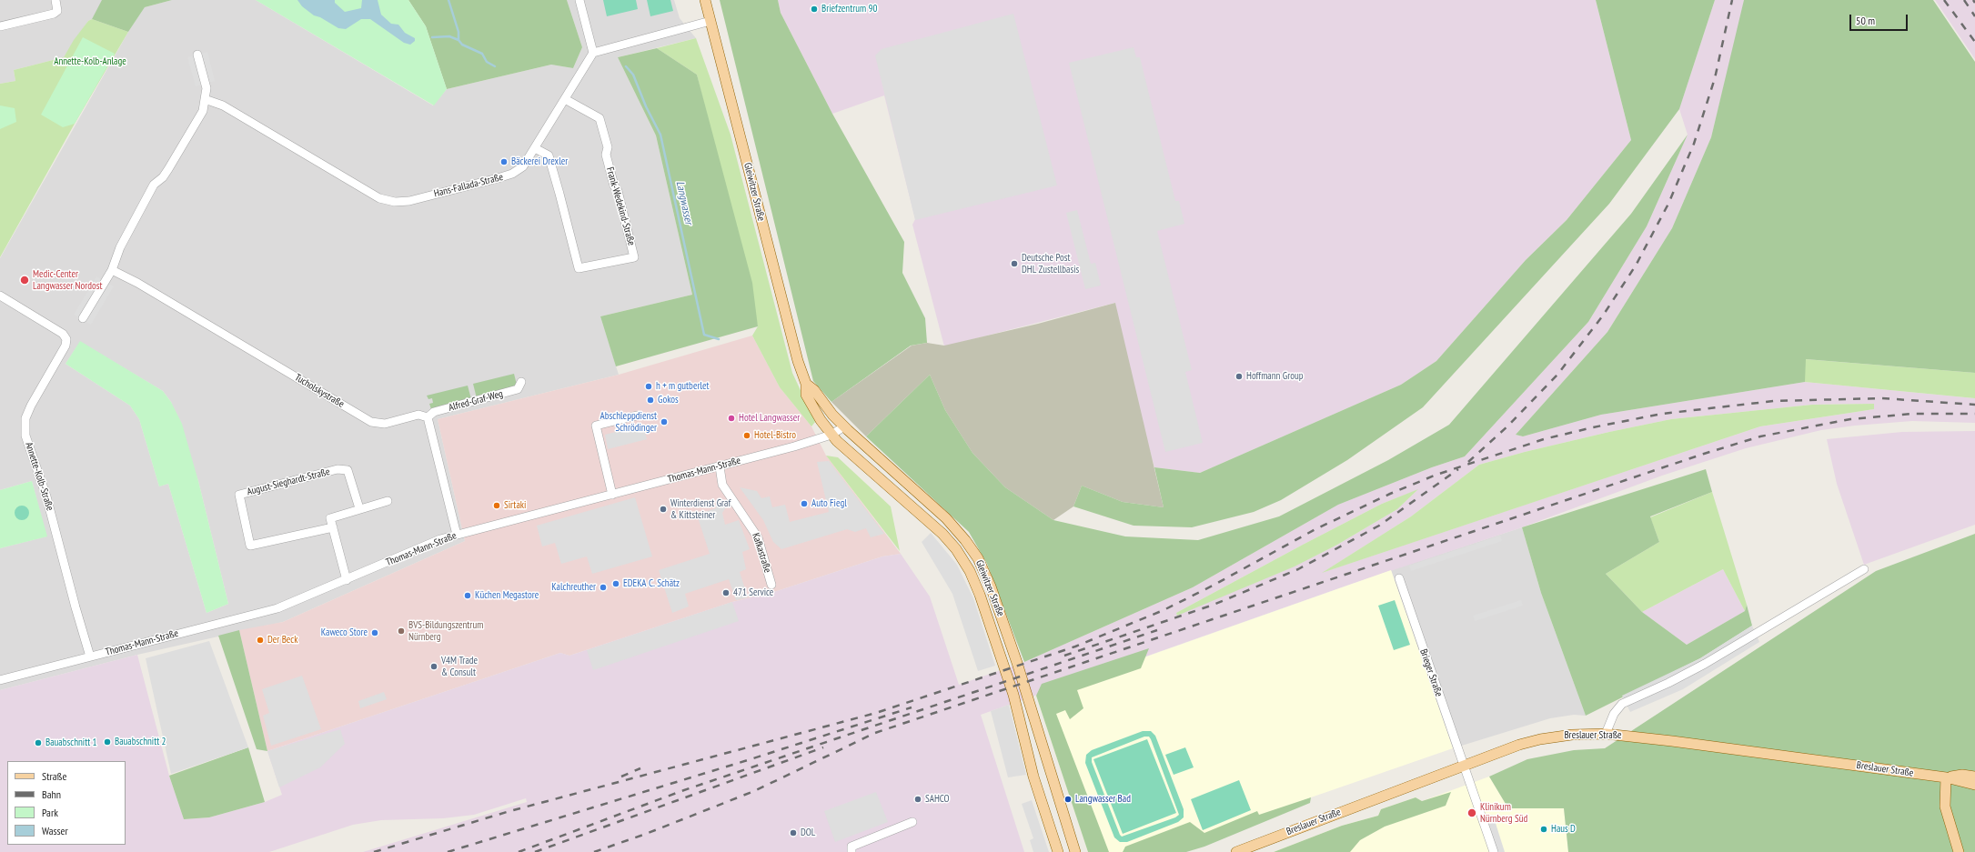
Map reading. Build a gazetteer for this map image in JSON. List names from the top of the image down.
{
  "streets": {
    "main road": ["Gleiwitzer Straße", "Breslauer Straße"],
    "street": [
      "Hans-Fallada-Straße",
      "Frank-Wedekind-Straße",
      "Tucholskystraße",
      "Alfred-Graf-Weg",
      "Thomas-Mann-Straße",
      "Annette-Kolb-Straße",
      "August-Sieghardt-Straße",
      "Kafkastraße",
      "Brieger Straße"
    ]
  },
  "crossings": [
    ["Hans-Fallada-Straße", "Frank-Wedekind-Straße"],
    ["Gleiwitzer Straße", "Thomas-Mann-Straße"],
    ["Tucholskystraße", "Alfred-Graf-Weg"],
    ["Thomas-Mann-Straße", "Annette-Kolb-Straße"],
    ["Thomas-Mann-Straße", "Kafkastraße"],
    ["Brieger Straße", "Breslauer Straße"]
  ],
  "water": ["Langwasser"],
  "parks": ["Annette-Kolb-Anlage"],
  "places": [
    "Briefzentrum 90",
    "Bäckerei Drexler",
    "Deutsche Post DHL Zustellbasis",
    "Medic-Center Langwasser Nordost",
    "Hoffmann Group",
    "h + m gutberlet",
    "Gokos",
    "Hotel Langwasser",
    "Abschleppdienst Schrödinger",
    "Hotel-Bistro",
    "Auto Fiegl",
    "Sirtaki",
    "Winterdienst Graf & Kittsteiner",
    "EDEKA C. Schätz",
    "Kalchreuther",
    "471 Service",
    "Küchen Megastore",
    "BVS-Bildungszentrum Nürnberg",
    "Kaweco Store",
    "Der Beck",
    "V4M Trade & Consult",
    "Bauabschnitt 2",
    "Bauabschnitt 1",
    "SAHCO",
    "Langwasser Bad",
    "Klinikum Nürnberg Süd",
    "Haus D",
    "DOL"
  ],
  "legend": [
    "Straße",
    "Bahn",
    "Park",
    "Wasser"
  ],
  "scale_bar": "50 m"
}
